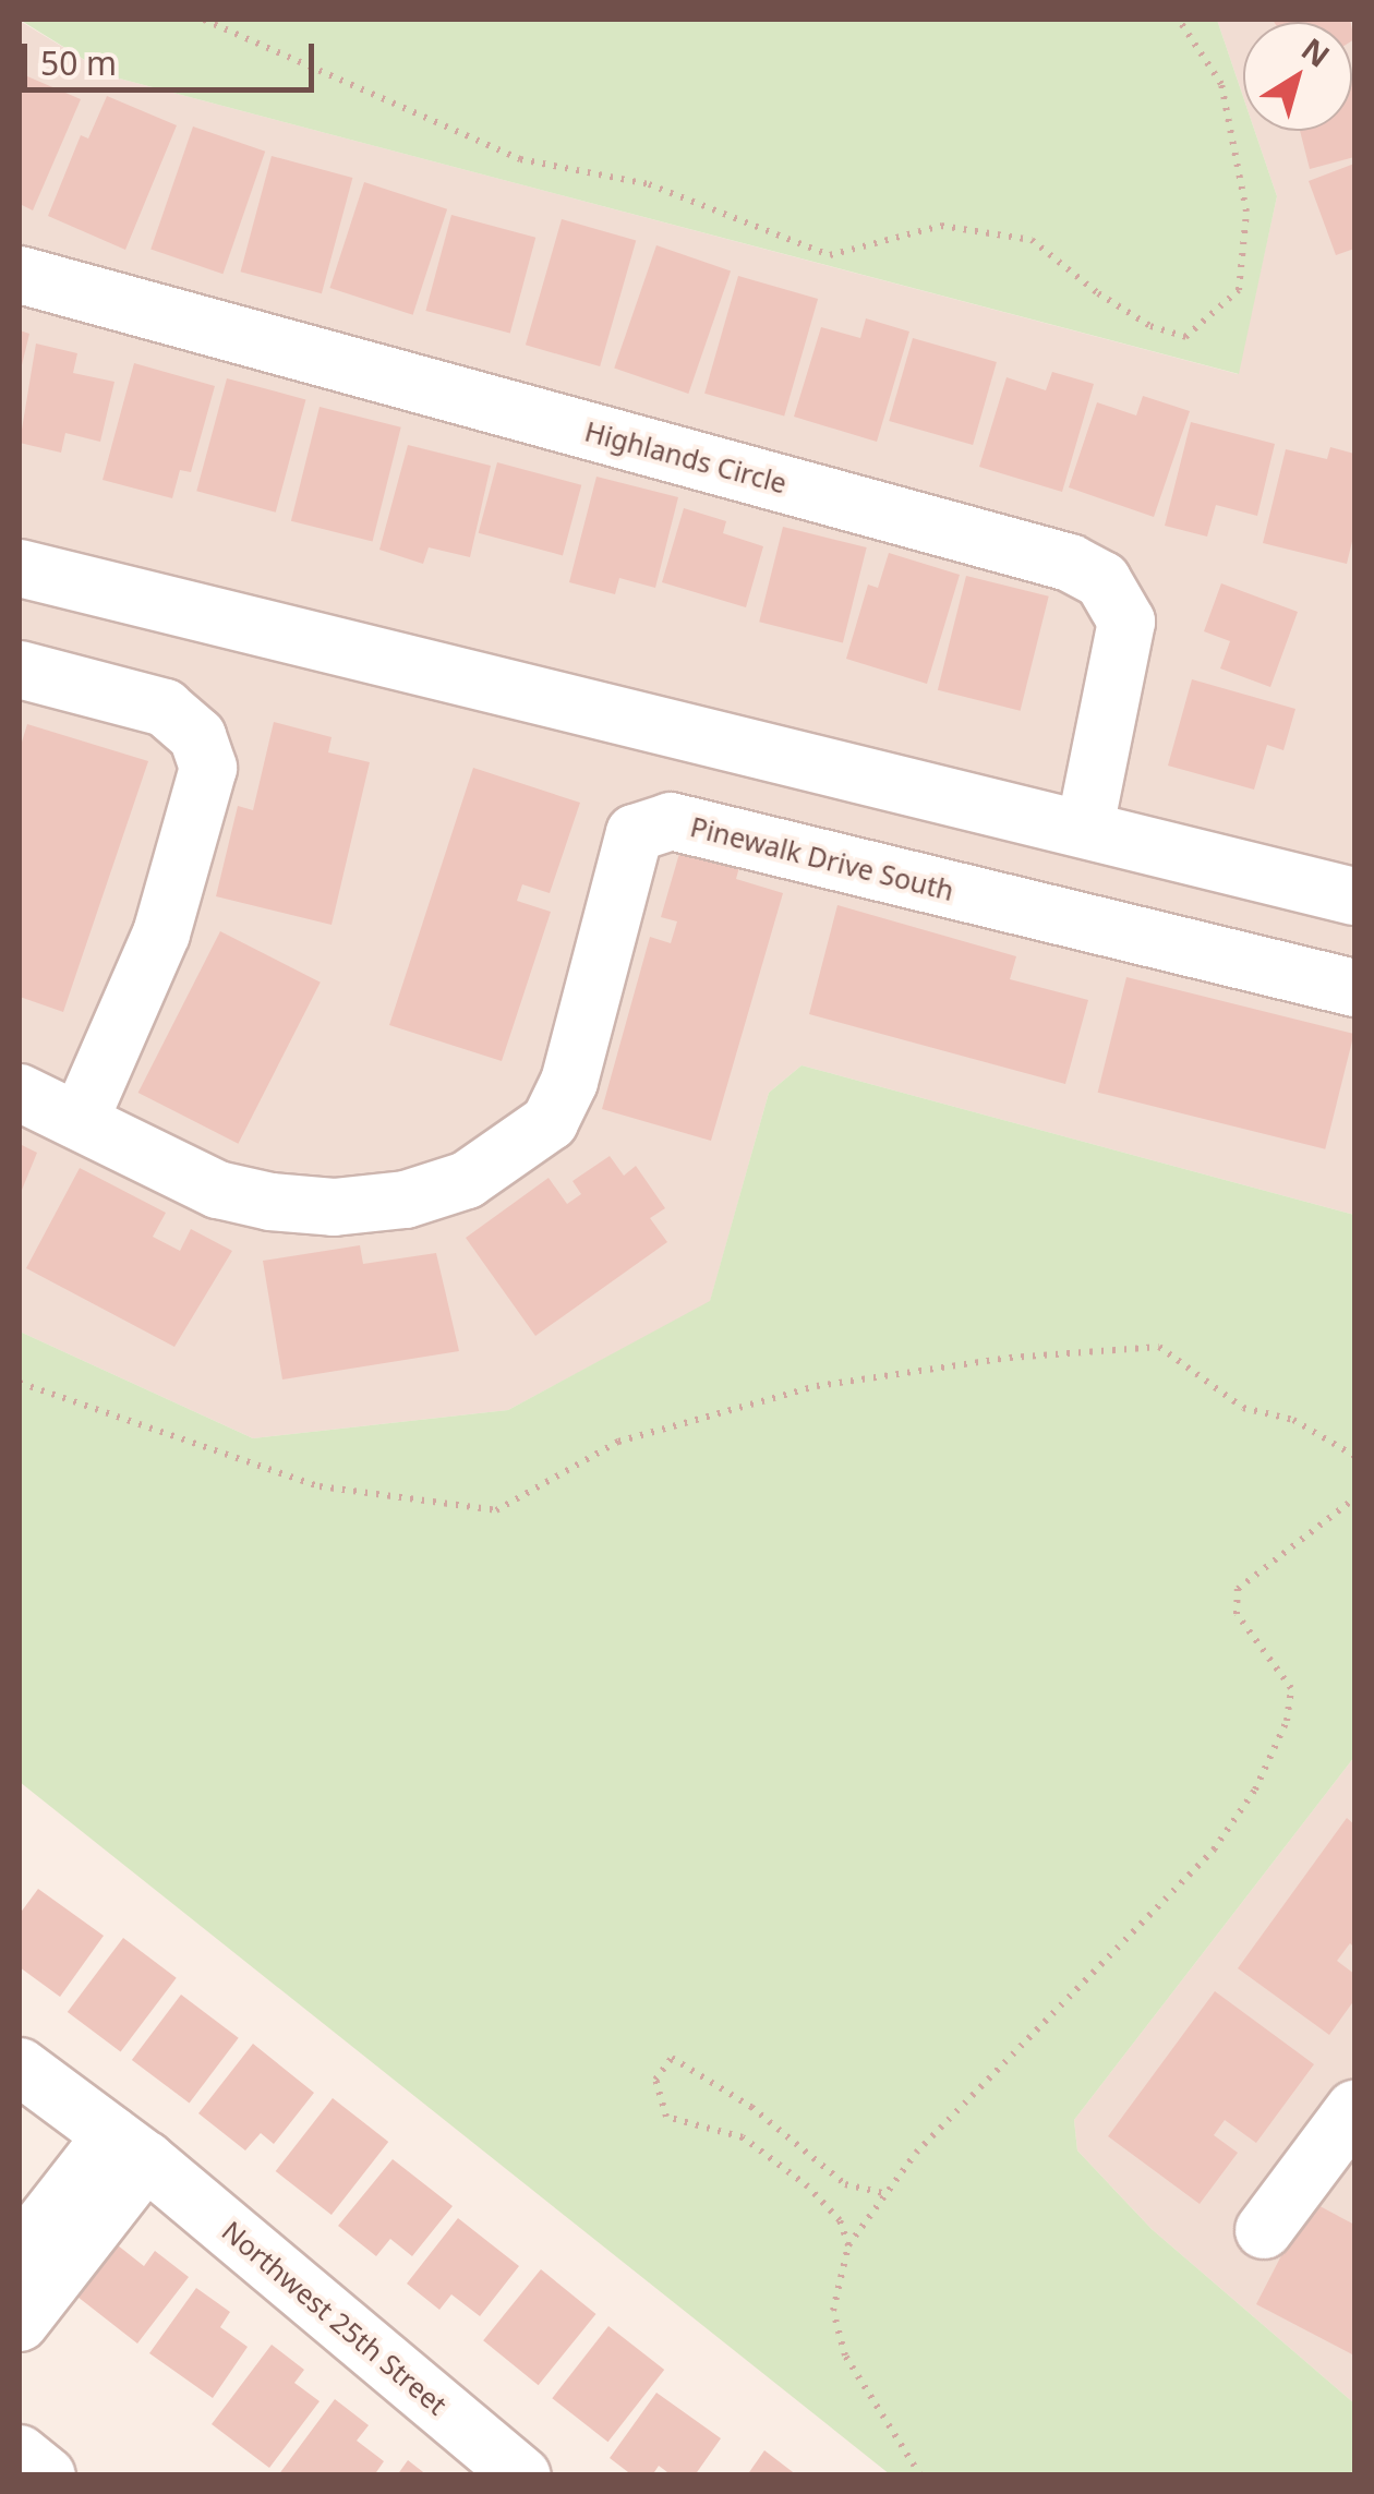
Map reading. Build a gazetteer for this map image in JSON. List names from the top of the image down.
{
  "streets": {
    "street": ["Highlands Circle", "Pinewalk Drive South", "Northwest 25th Street"]
  },
  "scale_bar": "50 m",
  "north": "top right"
}
